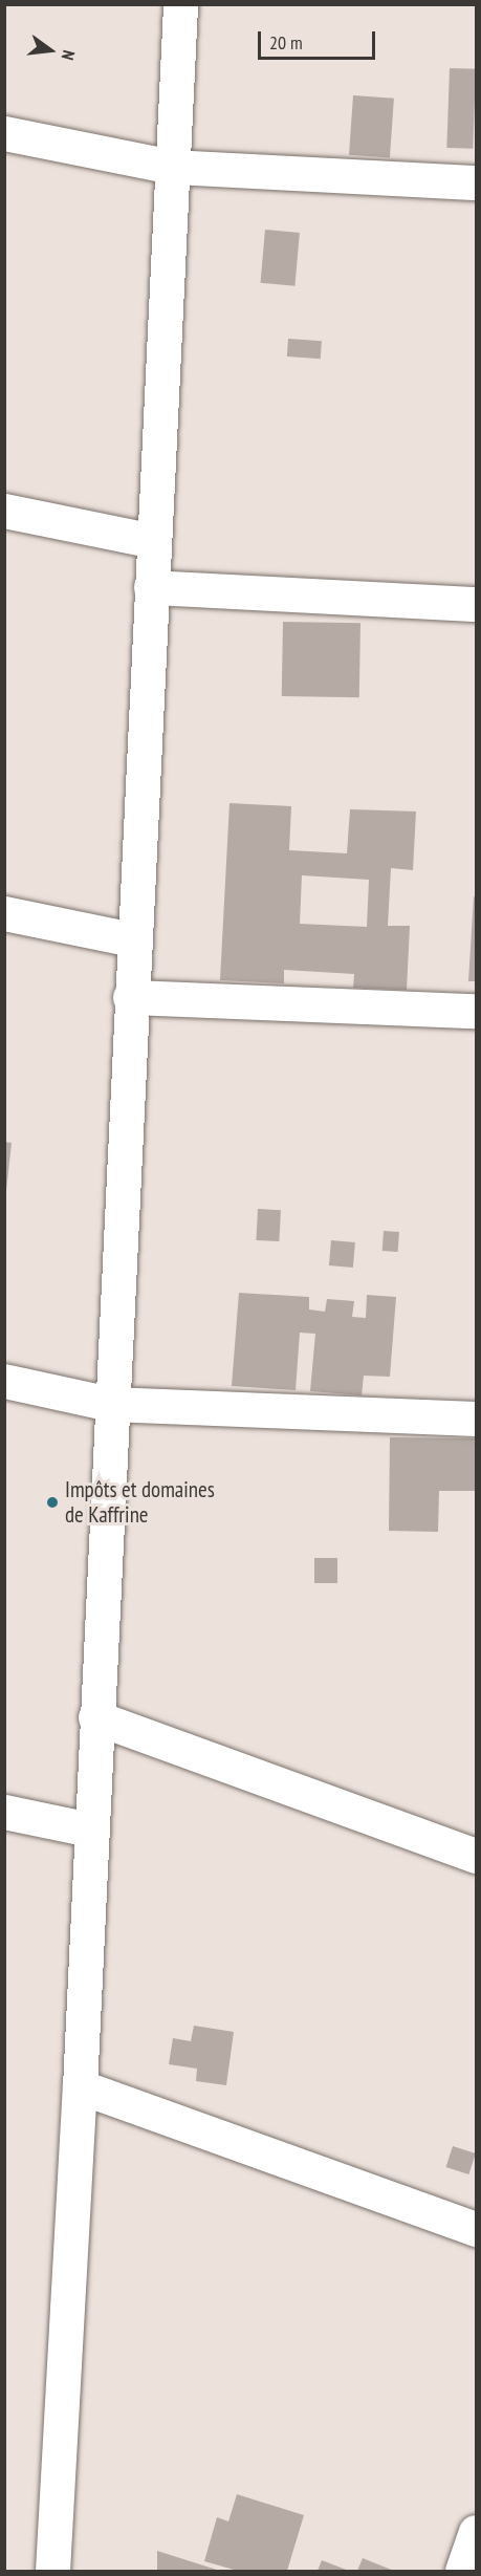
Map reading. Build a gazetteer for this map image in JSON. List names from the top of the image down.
{
  "places": ["Impôts et domaines de Kaffrine"],
  "scale_bar": "20 m",
  "north": "right"
}
